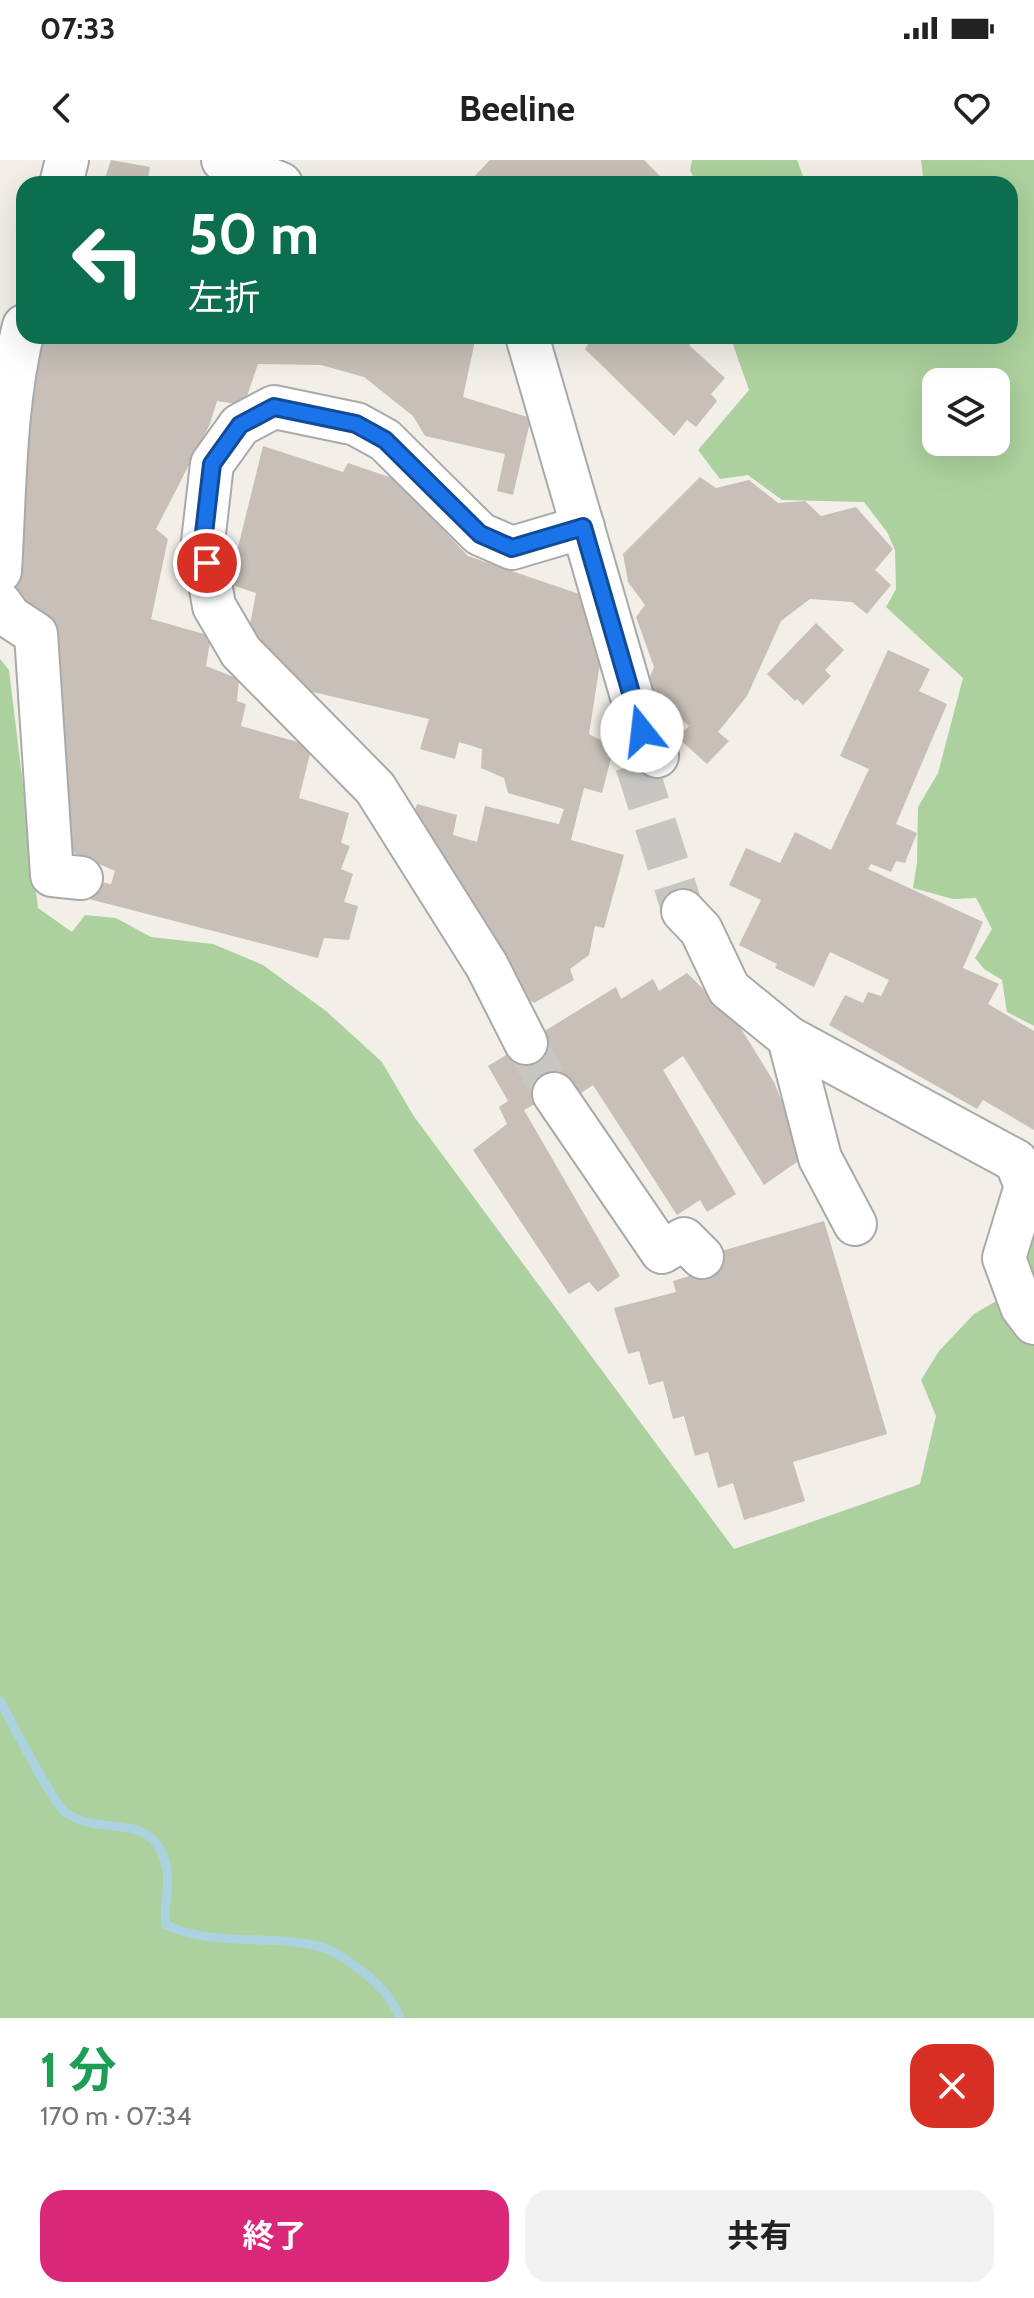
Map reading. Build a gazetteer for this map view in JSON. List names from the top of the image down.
{
  "page": {
    "status": "07:33",
    "header": "Beeline",
    "turn": ["50 m", "左折"],
    "heading": ["1 分", "170 m · 07:34"],
    "buttons": ["終了", "共有"]
  }
}
